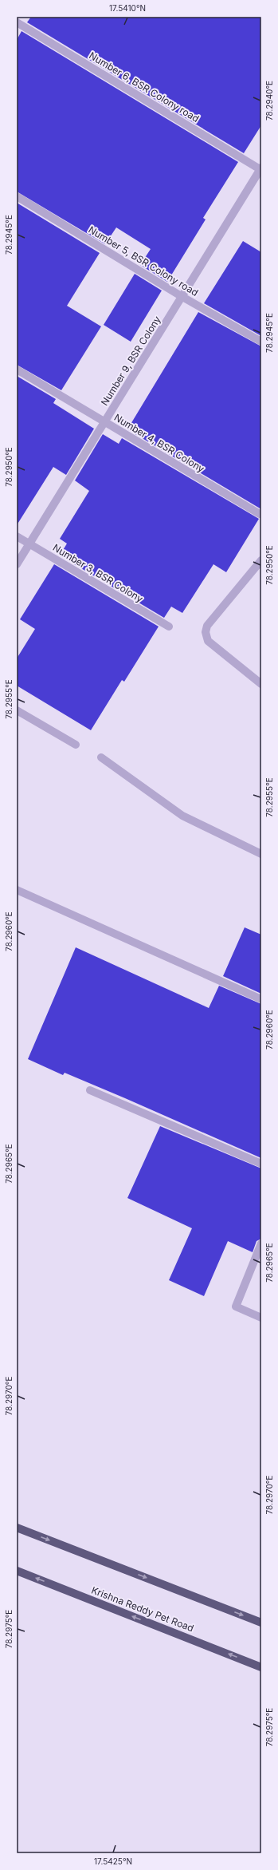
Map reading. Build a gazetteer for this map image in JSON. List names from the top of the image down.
{
  "streets": {
    "main road": ["Krishna Reddy Pet Road"],
    "street": [
      "Number 6, BSR Colony road",
      "Number 5, BSR Colony road",
      "Number 9, BSR Colony",
      "Number 4, BSR Colony",
      "Number 3, BSR Colony"
    ]
  },
  "crossings": [
    ["Number 6, BSR Colony road", "Number 9, BSR Colony"],
    ["Number 5, BSR Colony road", "Number 9, BSR Colony"],
    ["Number 9, BSR Colony", "Number 4, BSR Colony"],
    ["Number 9, BSR Colony", "Number 3, BSR Colony"]
  ],
  "coordinates": [
    "17.5410°N",
    "78.2940°E",
    "78.2945°E",
    "78.2950°E",
    "78.2955°E",
    "78.2960°E",
    "78.2965°E",
    "78.2970°E",
    "78.2975°E",
    "17.5425°N"
  ]
}
